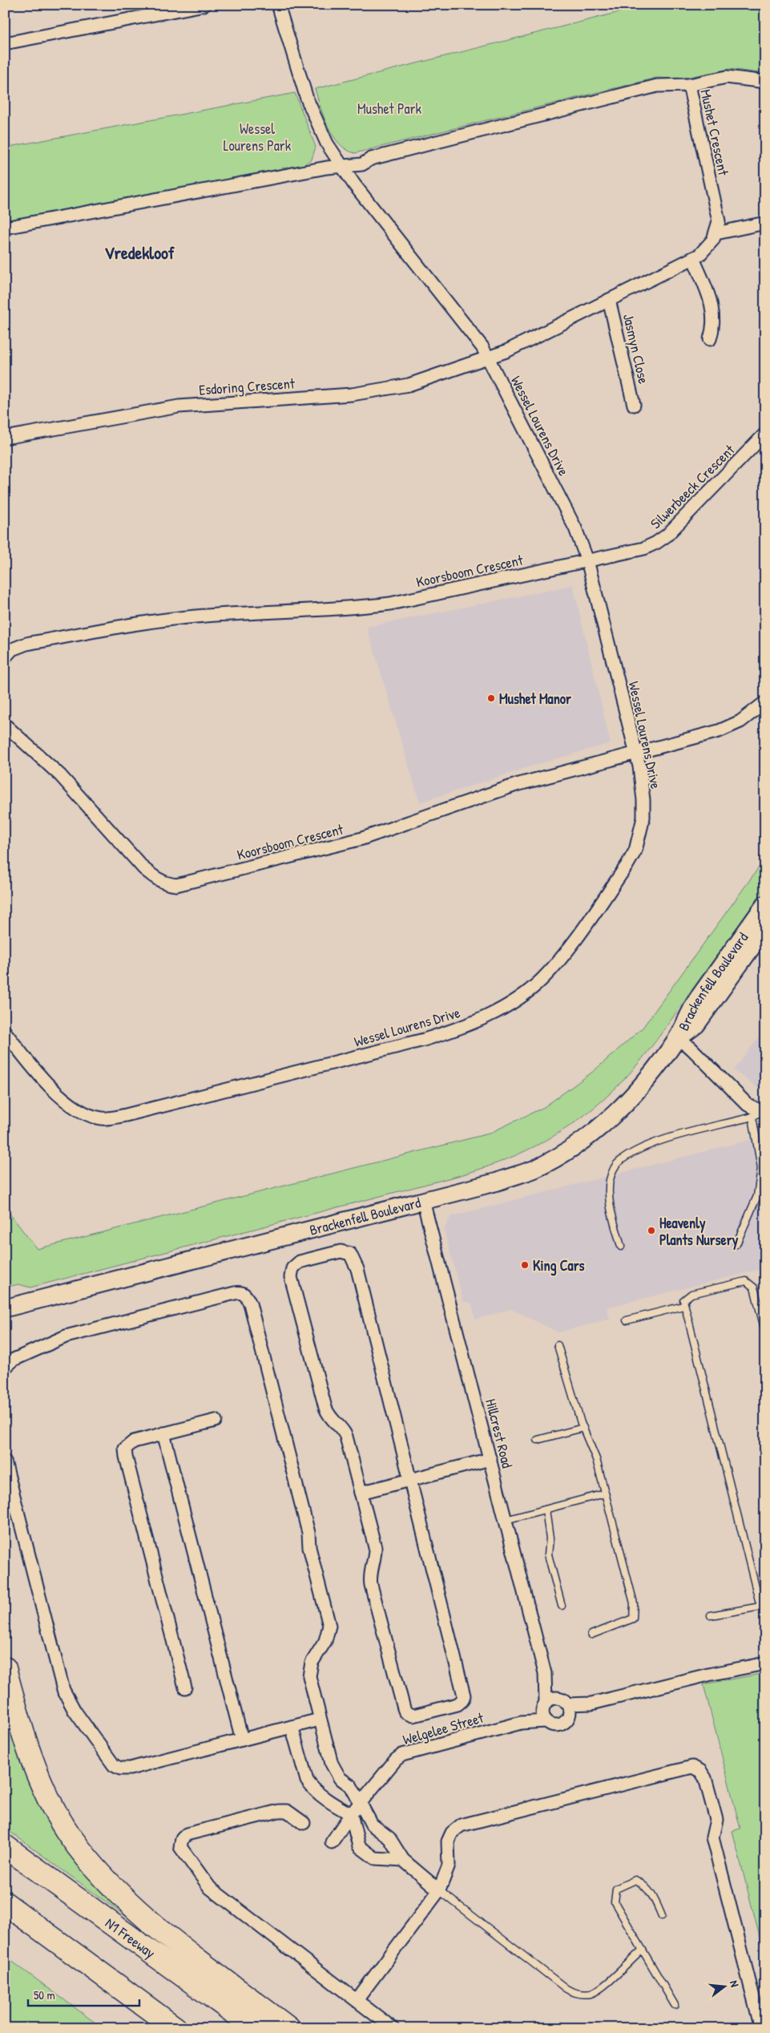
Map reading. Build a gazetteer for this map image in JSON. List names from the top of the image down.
{
  "streets": {
    "highway": ["N1 Freeway"],
    "street": [
      "Mushet Crescent",
      "Jasmyn Close",
      "Esdoring Crescent",
      "Wessel Lourens Drive",
      "Silwerbeeck Crescent",
      "Koorsboom Crescent",
      "Brackenfell Boulevard",
      "Hillcrest Road",
      "Welgelee Street"
    ]
  },
  "crossings": [
    ["Mushet Crescent", "Wessel Lourens Drive"],
    ["Esdoring Crescent", "Wessel Lourens Drive"],
    ["Wessel Lourens Drive", "Silwerbeeck Crescent"],
    ["Wessel Lourens Drive", "Koorsboom Crescent"],
    ["Silwerbeeck Crescent", "Koorsboom Crescent"],
    ["Brackenfell Boulevard", "Hillcrest Road"],
    ["Hillcrest Road", "Welgelee Street"]
  ],
  "districts": ["Vredekloof"],
  "parks": ["Mushet Park", "Wessel Lourens Park"],
  "places": ["Mushet Manor", "Heavenly Plants Nursery", "King Cars"],
  "scale_bar": "50 m",
  "north": "right"
}
